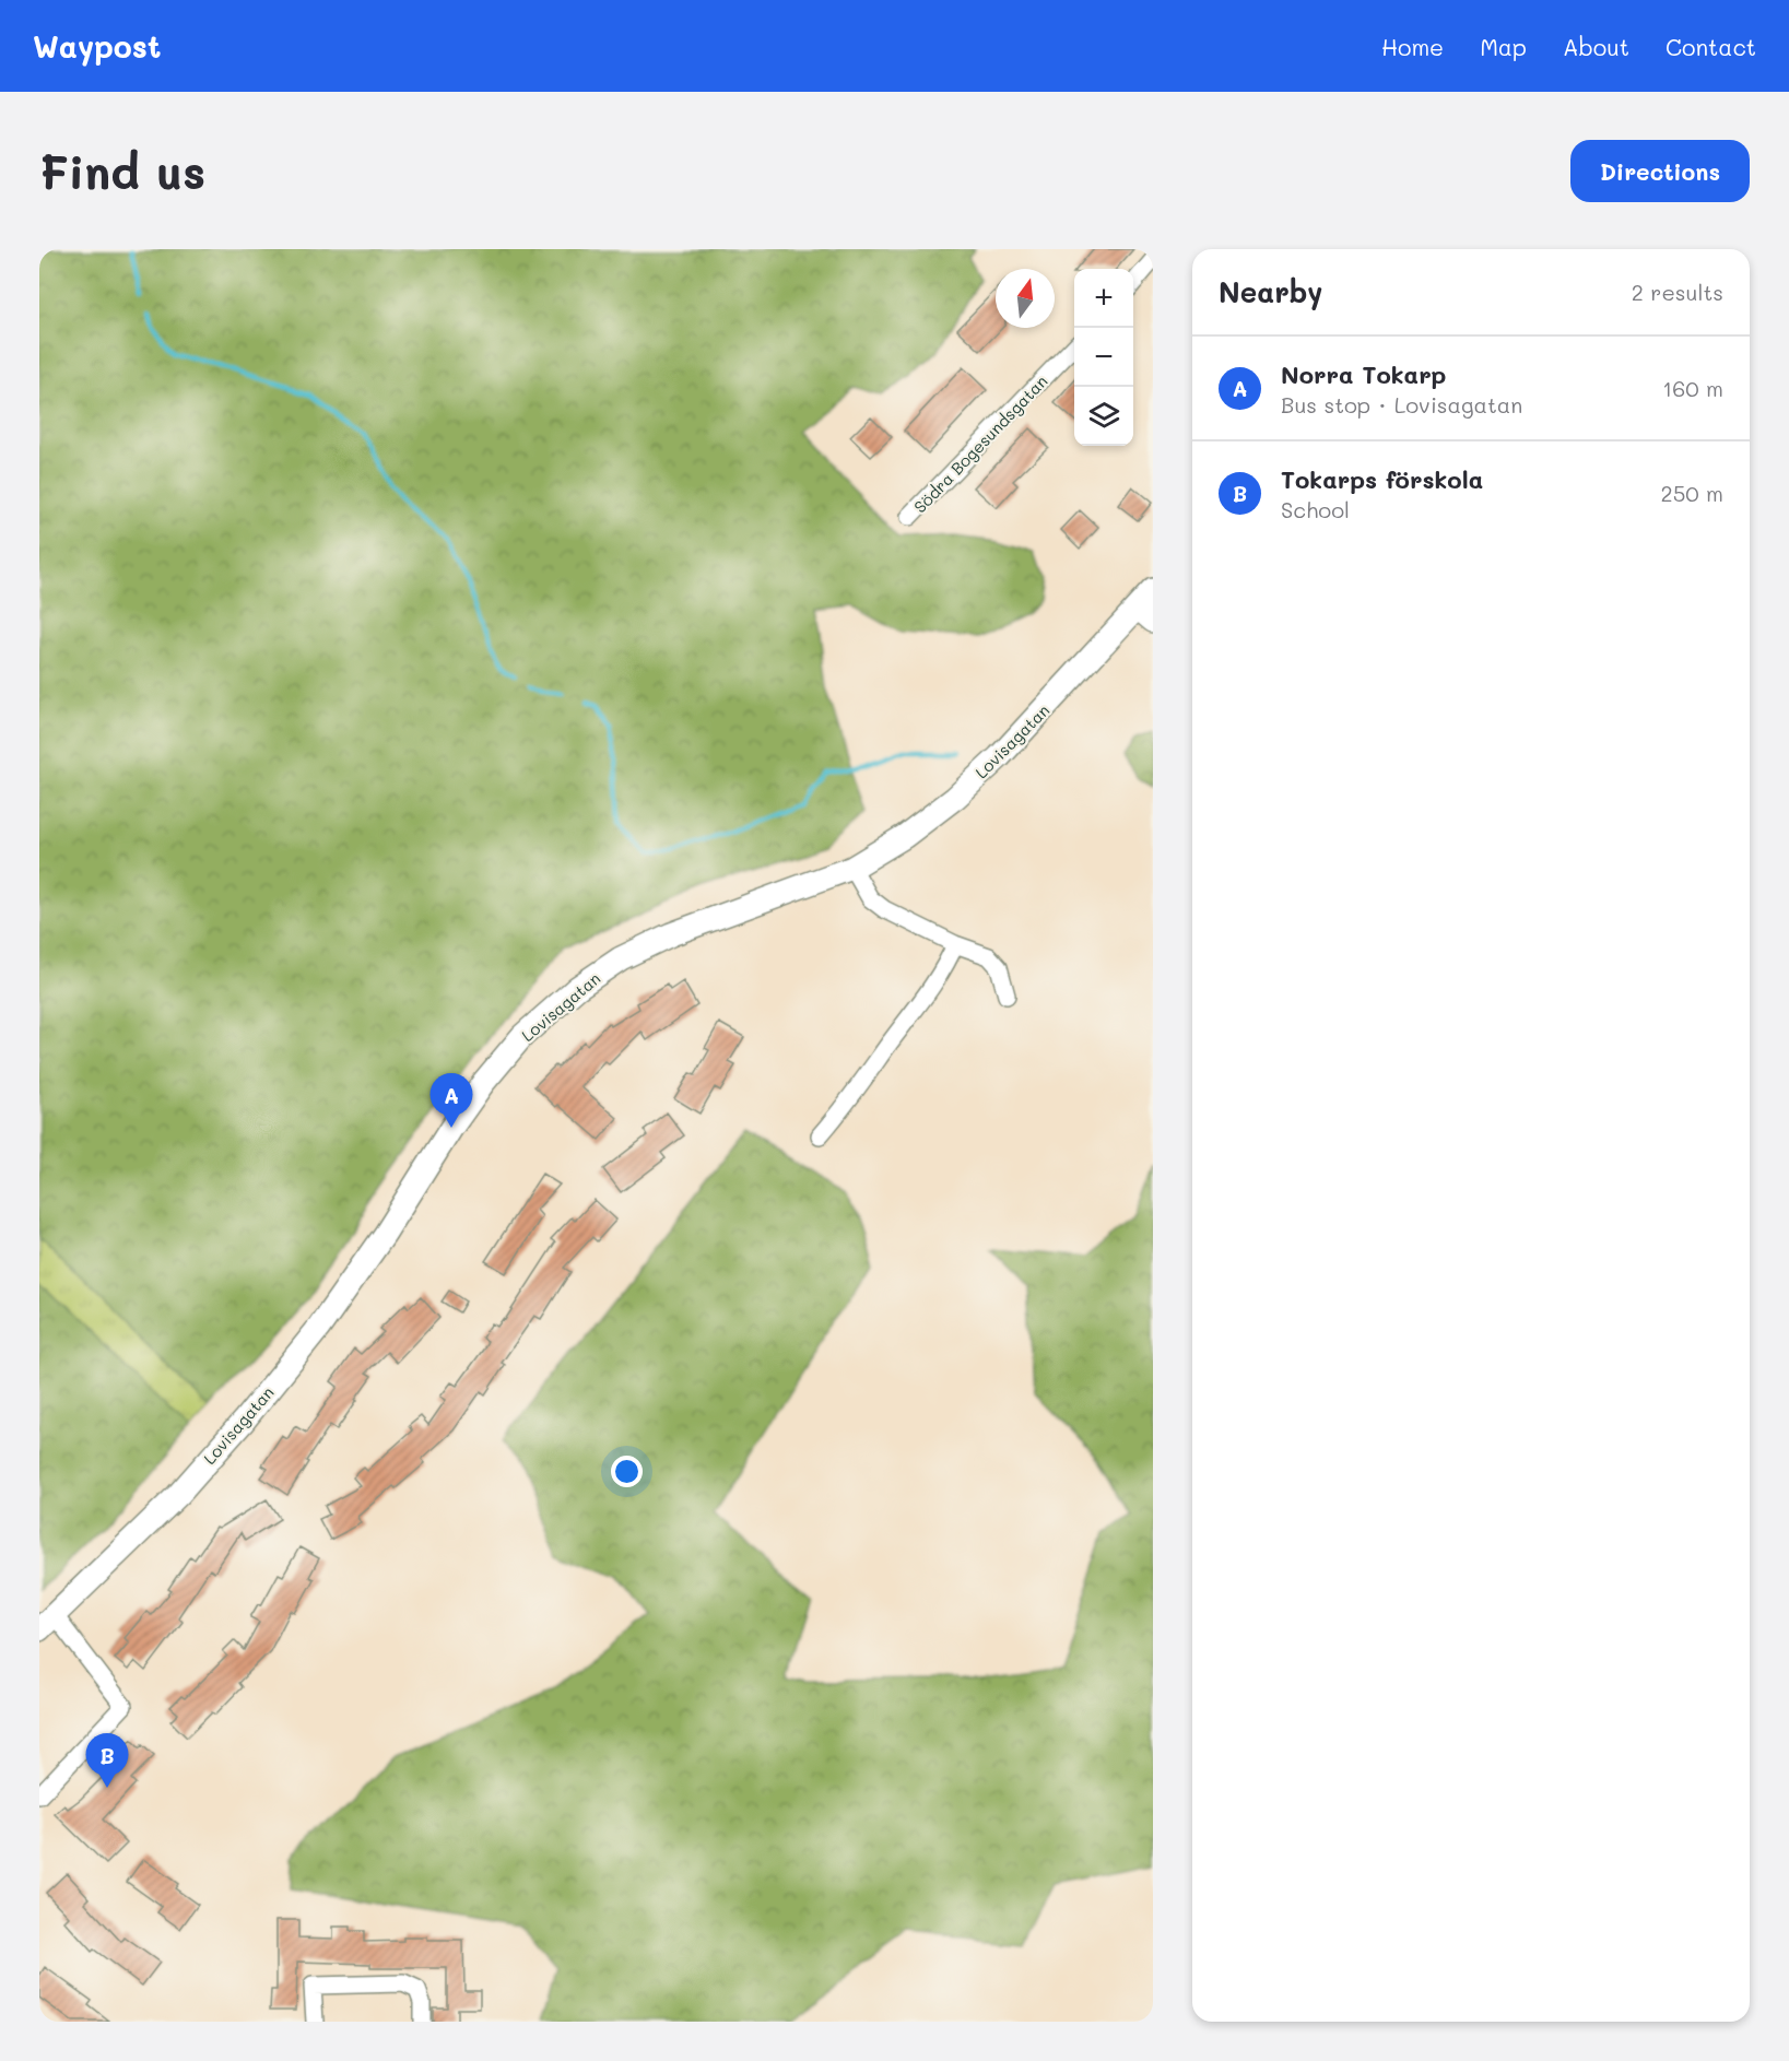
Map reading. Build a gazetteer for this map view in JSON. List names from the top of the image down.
{
  "streets": {
    "street": ["Södra Bogesundsgatan", "Lovisagatan"]
  },
  "north": "top",
  "page": {
    "header": "Waypost",
    "nav": [
      "Home",
      "Map",
      "About",
      "Contact"
    ],
    "buttons": "Directions",
    "title": "Find us",
    "heading": ["Nearby", "2 results"],
    "map_buttons": ["+", "−"],
    "list": [
      {
        "mark": "A",
        "name": "Norra Tokarp",
        "note": "Bus stop · Lovisagatan",
        "value": "160 m"
      },
      {
        "mark": "B",
        "name": "Tokarps förskola",
        "note": "School",
        "value": "250 m"
      }
    ],
    "pins": ["A", "B"]
  }
}
